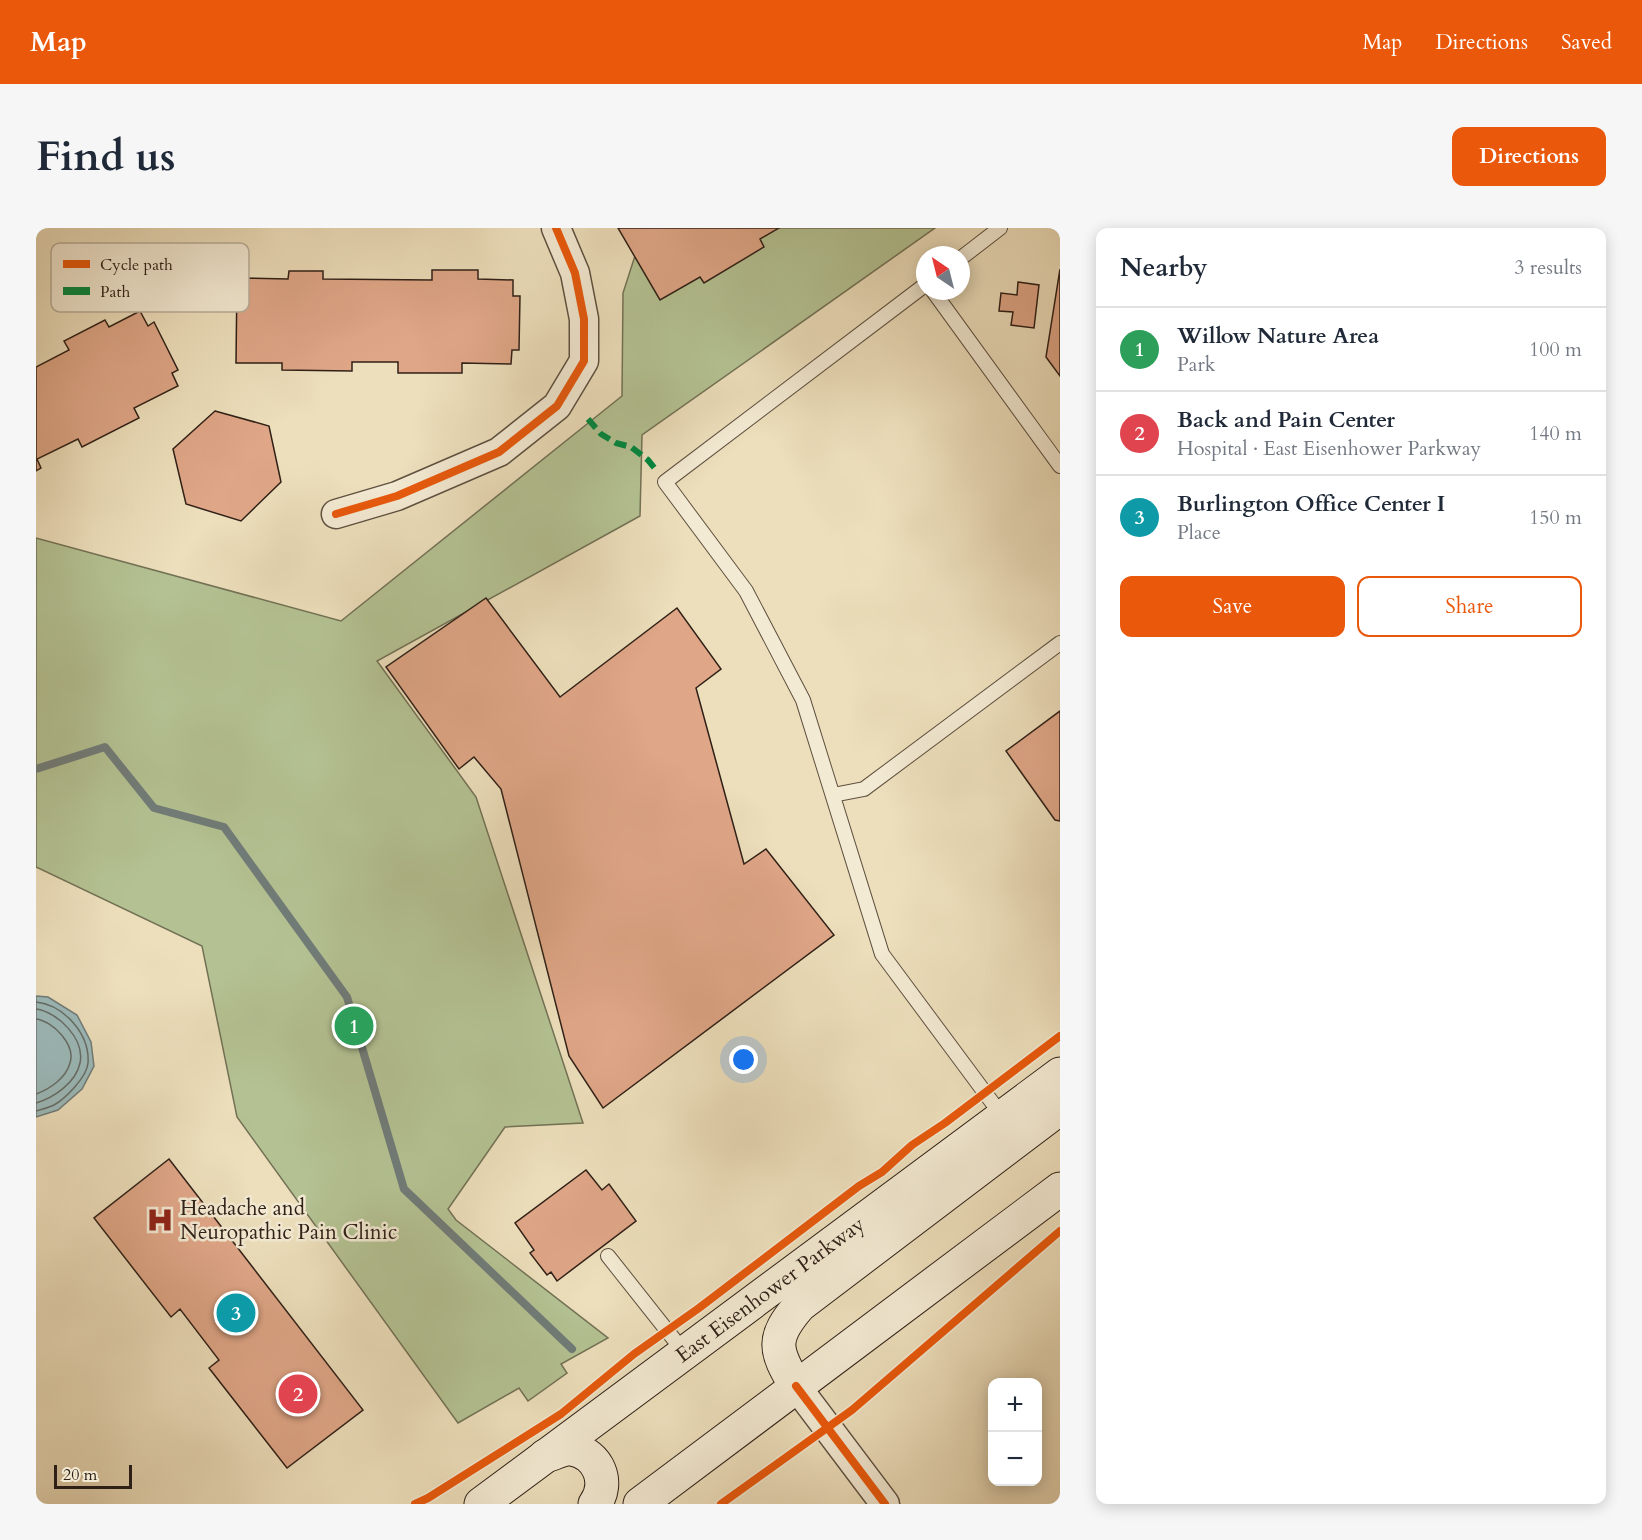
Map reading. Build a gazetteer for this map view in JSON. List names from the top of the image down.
{
  "streets": {
    "main road": ["East Eisenhower Parkway"]
  },
  "places": {
    "hospital": ["Headache and Neuropathic Pain Clinic"]
  },
  "legend": ["Cycle path", "Path"],
  "scale_bar": "20 m",
  "north": "top left",
  "page": {
    "header": "Map",
    "nav": ["Map", "Directions", "Saved"],
    "buttons": [
      "Directions",
      ["Save", "Share"]
    ],
    "title": "Find us",
    "heading": ["Nearby", "3 results"],
    "list": [
      {
        "mark": "1",
        "name": "Willow Nature Area",
        "note": "Park",
        "value": "100 m"
      },
      {
        "mark": "2",
        "name": "Back and Pain Center",
        "note": "Hospital · East Eisenhower Parkway",
        "value": "140 m"
      },
      {
        "mark": "3",
        "name": "Burlington Office Center I",
        "note": "Place",
        "value": "150 m"
      }
    ],
    "pins": ["1", "3", "2"],
    "map_buttons": ["+", "−"],
    "scale": "20 m"
  }
}
